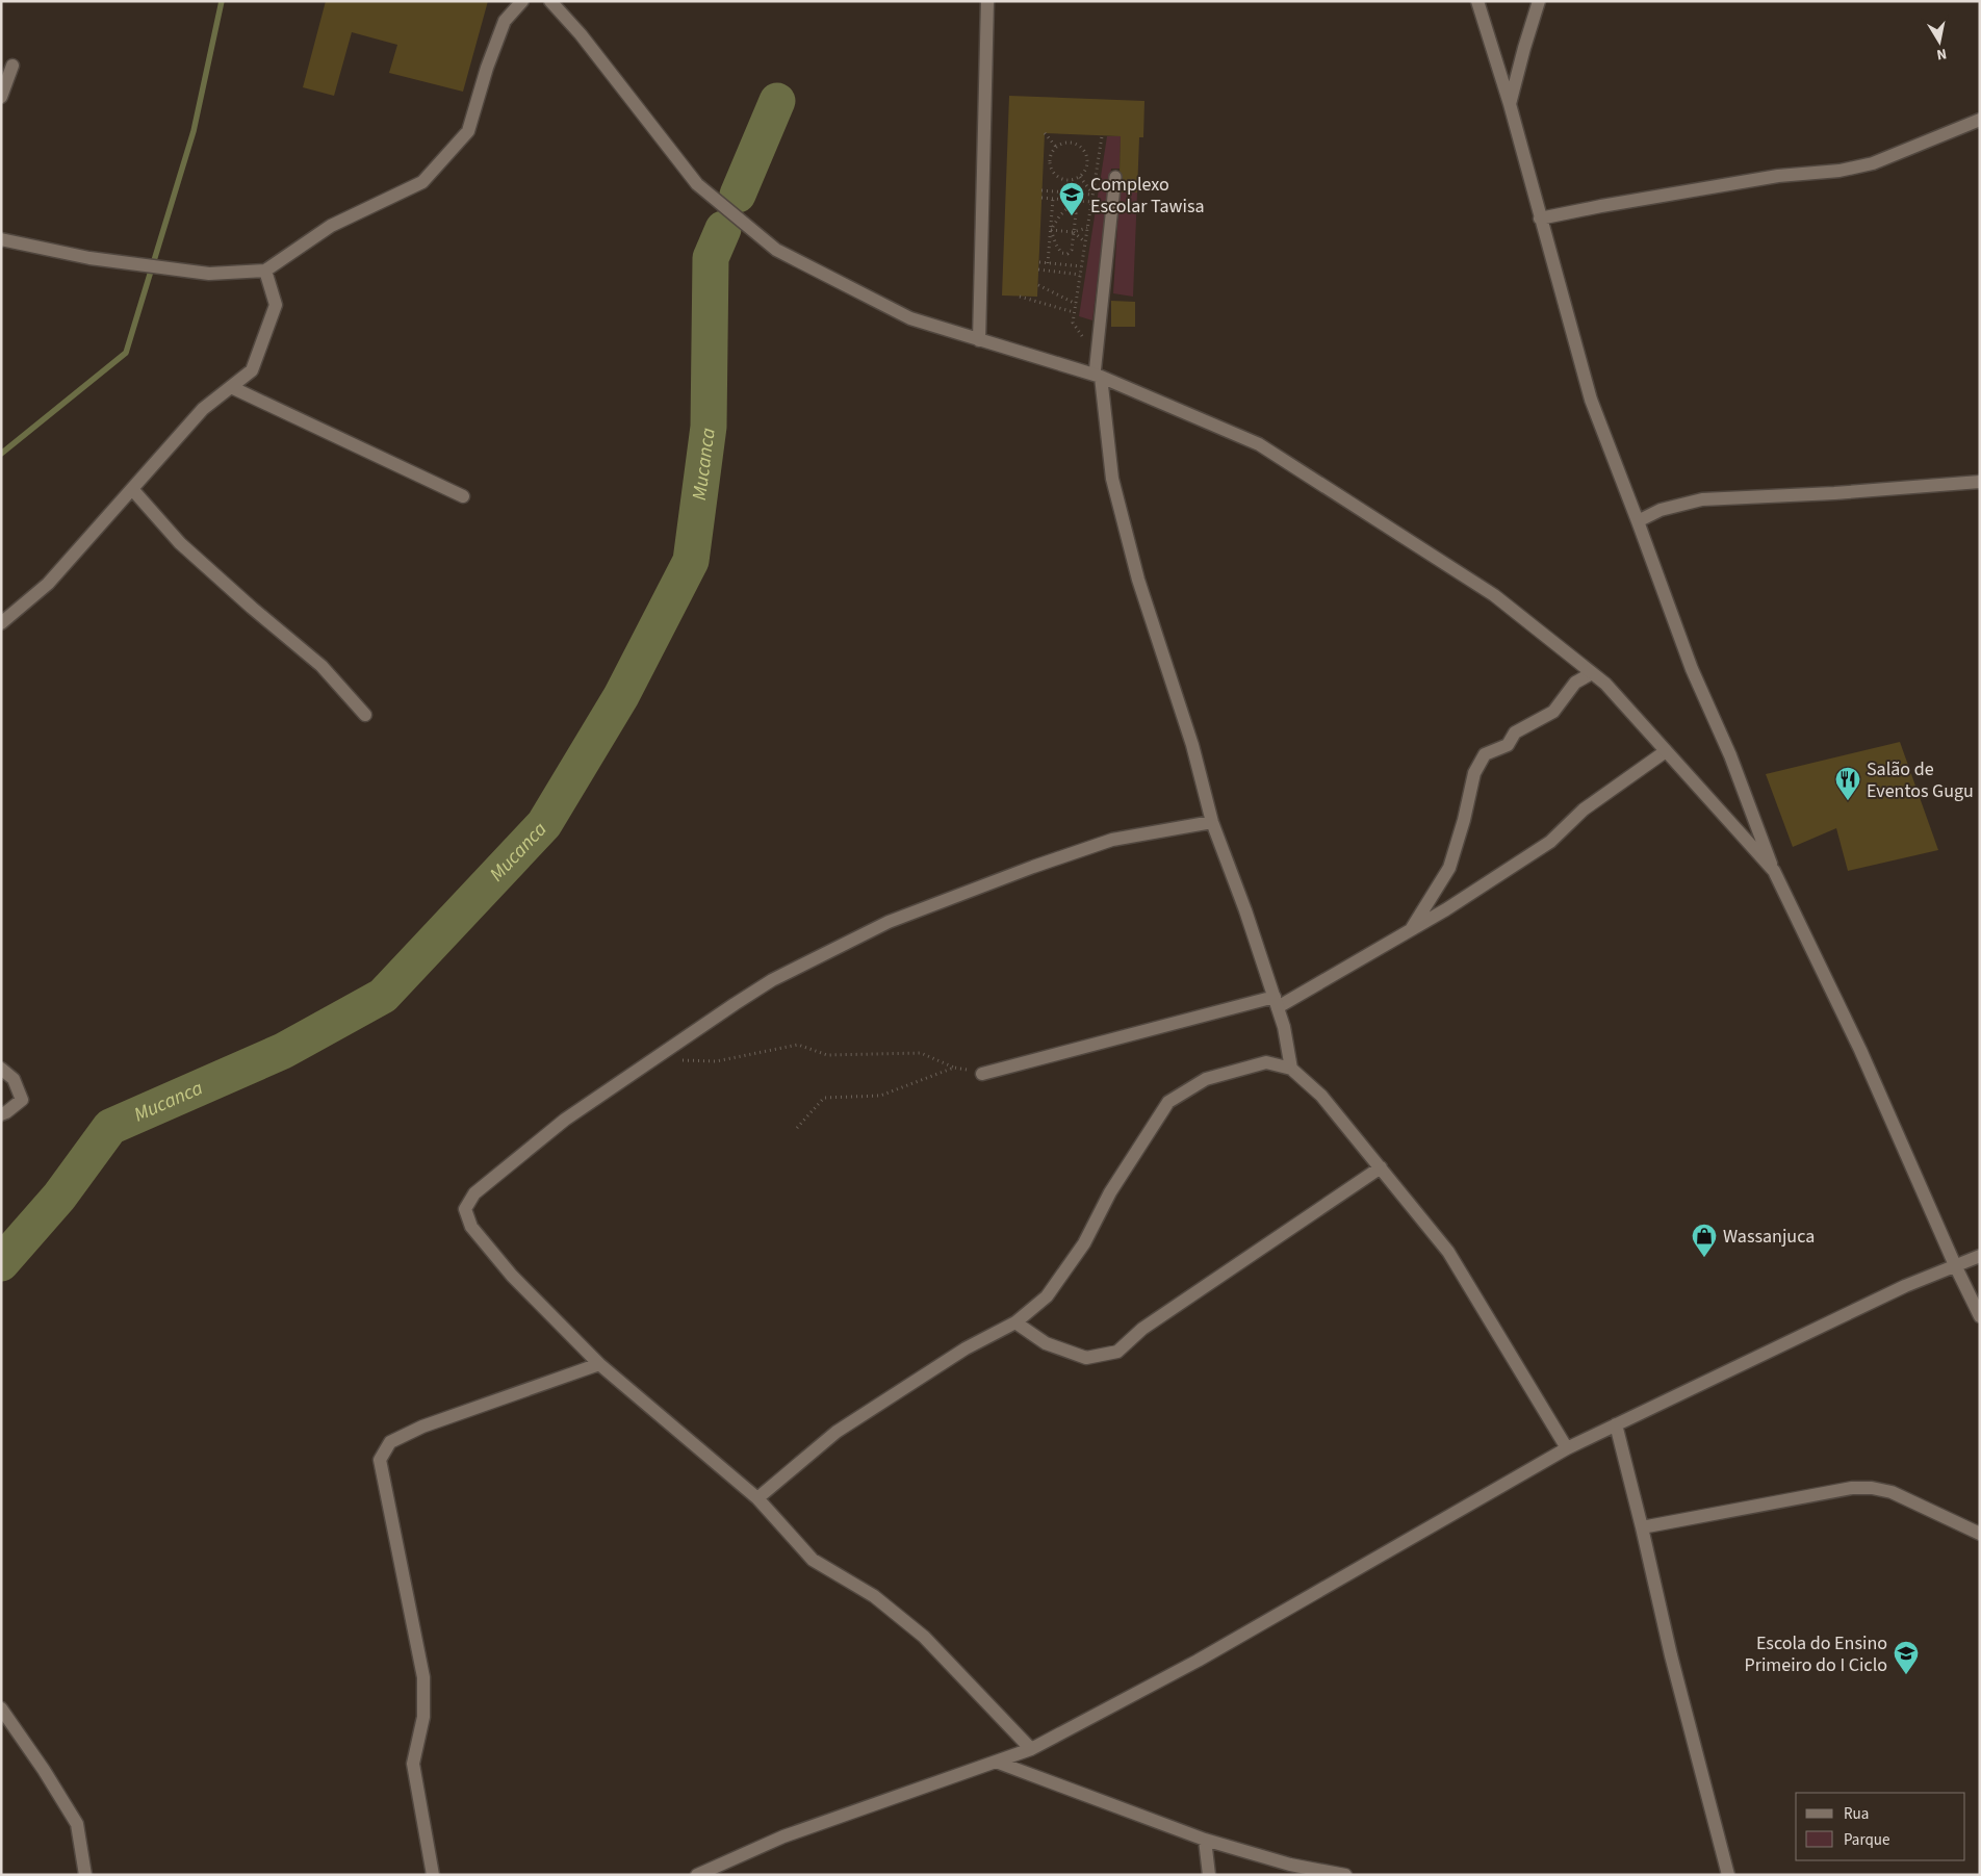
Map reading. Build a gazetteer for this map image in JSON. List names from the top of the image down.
{
  "water": ["Mucanca"],
  "places": {
    "school or university": ["Complexo Escolar Tawisa", "Escola do Ensino Primeiro do I Ciclo"],
    "restaurant": ["Salão de Eventos Gugu"],
    "shop": ["Wassanjuca"]
  },
  "legend": ["Rua", "Parque"],
  "north": "bottom"
}
